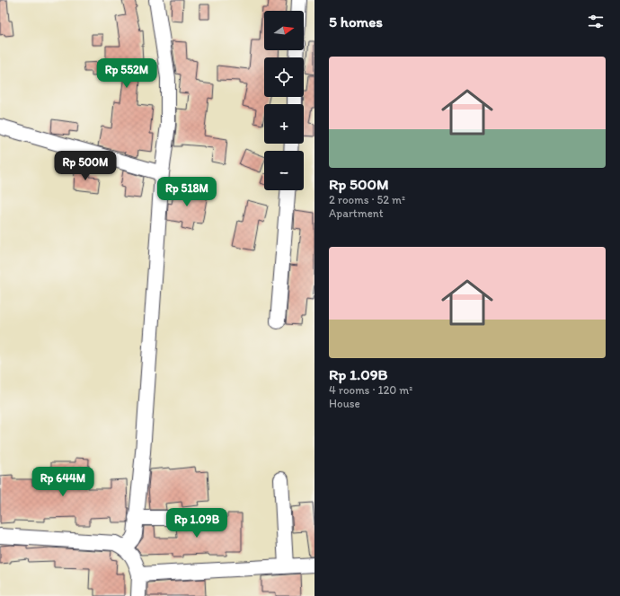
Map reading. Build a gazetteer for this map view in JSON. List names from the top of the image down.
{
  "north": "right",
  "page": {
    "heading": "5 homes",
    "map_buttons": ["+", "−"],
    "list": [
      {
        "name": "Rp 500M",
        "note": "2 rooms · 52 m² · Apartment"
      },
      {
        "name": "Rp 1.09B",
        "note": "4 rooms · 120 m² · House"
      }
    ],
    "price": [
      "Rp 552M",
      "Rp 500M",
      "Rp 518M",
      "Rp 644M",
      "Rp 1.09B"
    ]
  }
}
